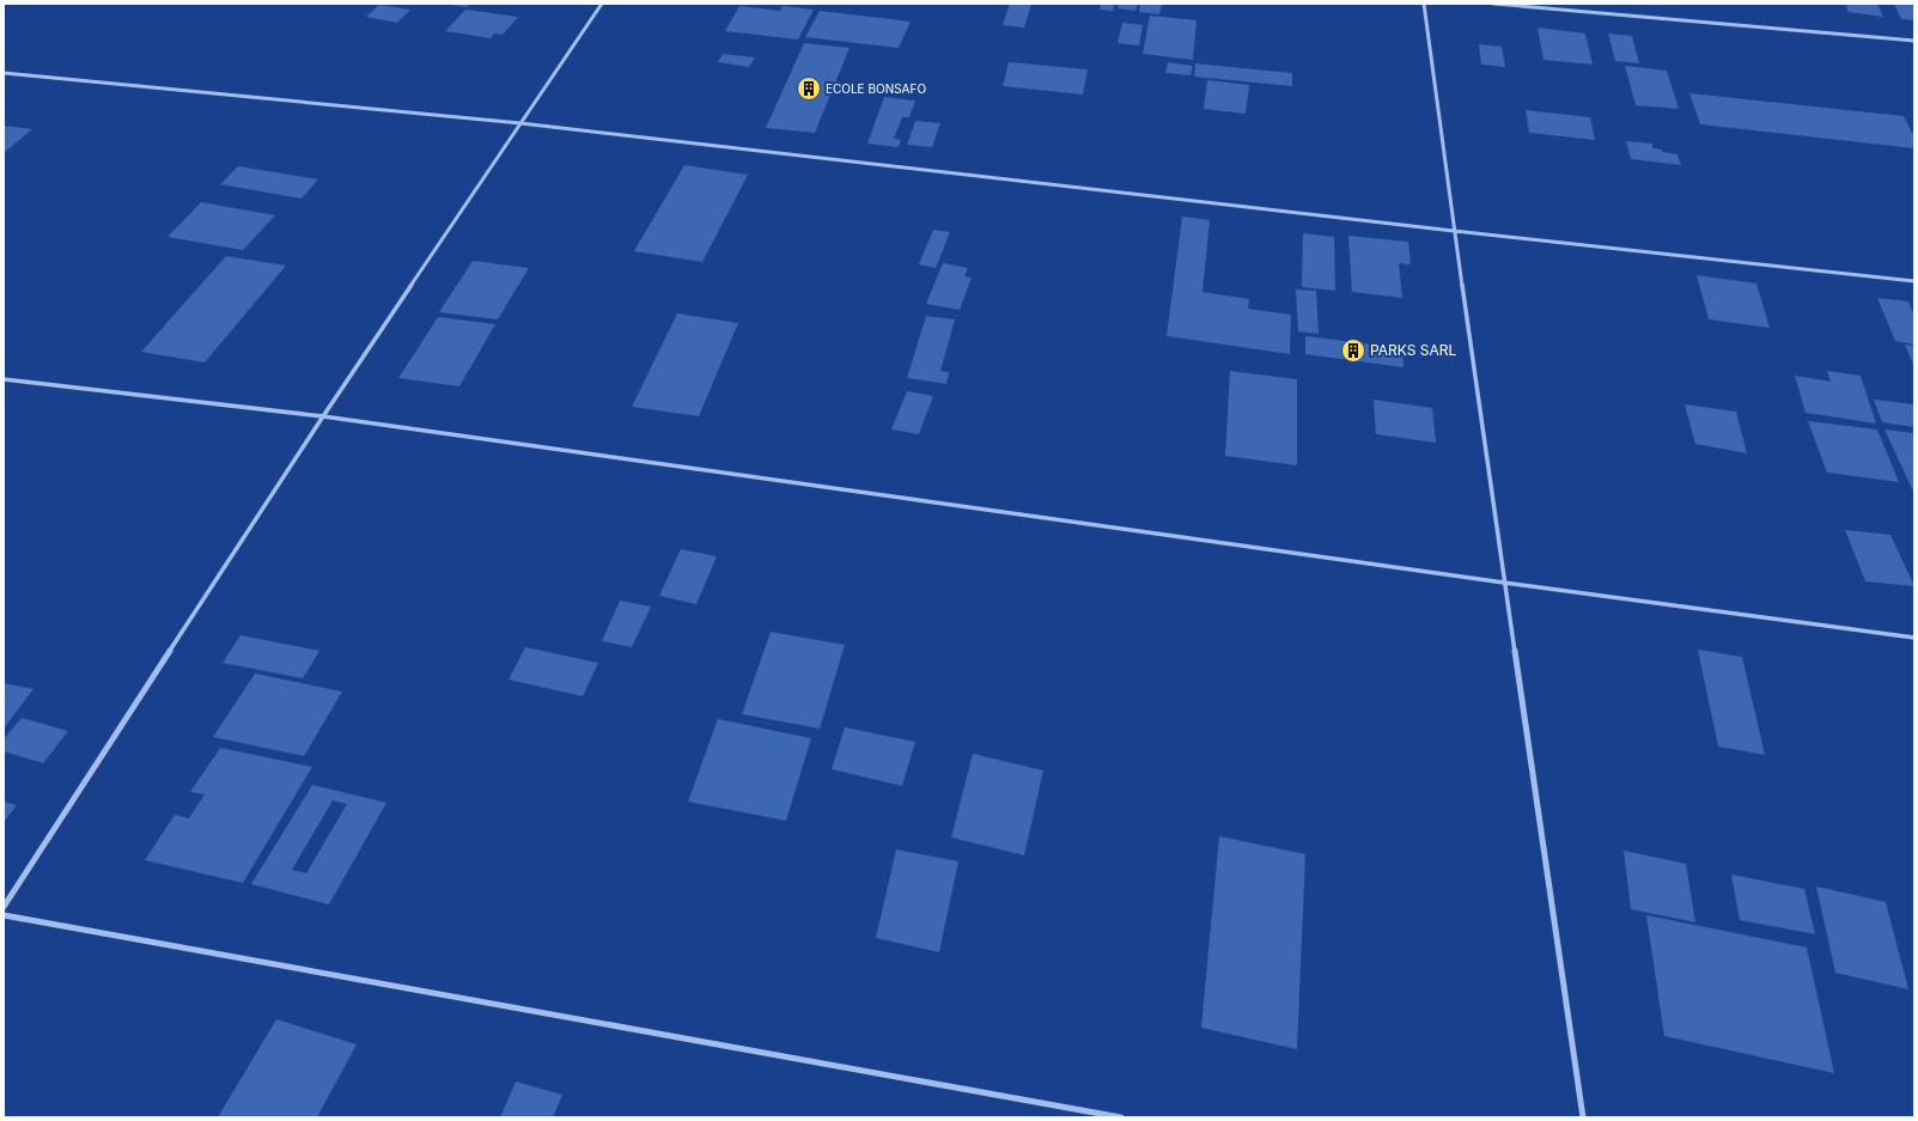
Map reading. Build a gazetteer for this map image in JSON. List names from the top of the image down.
{
  "places": {
    "building": ["ECOLE BONSAFO", "PARKS SARL"]
  }
}
